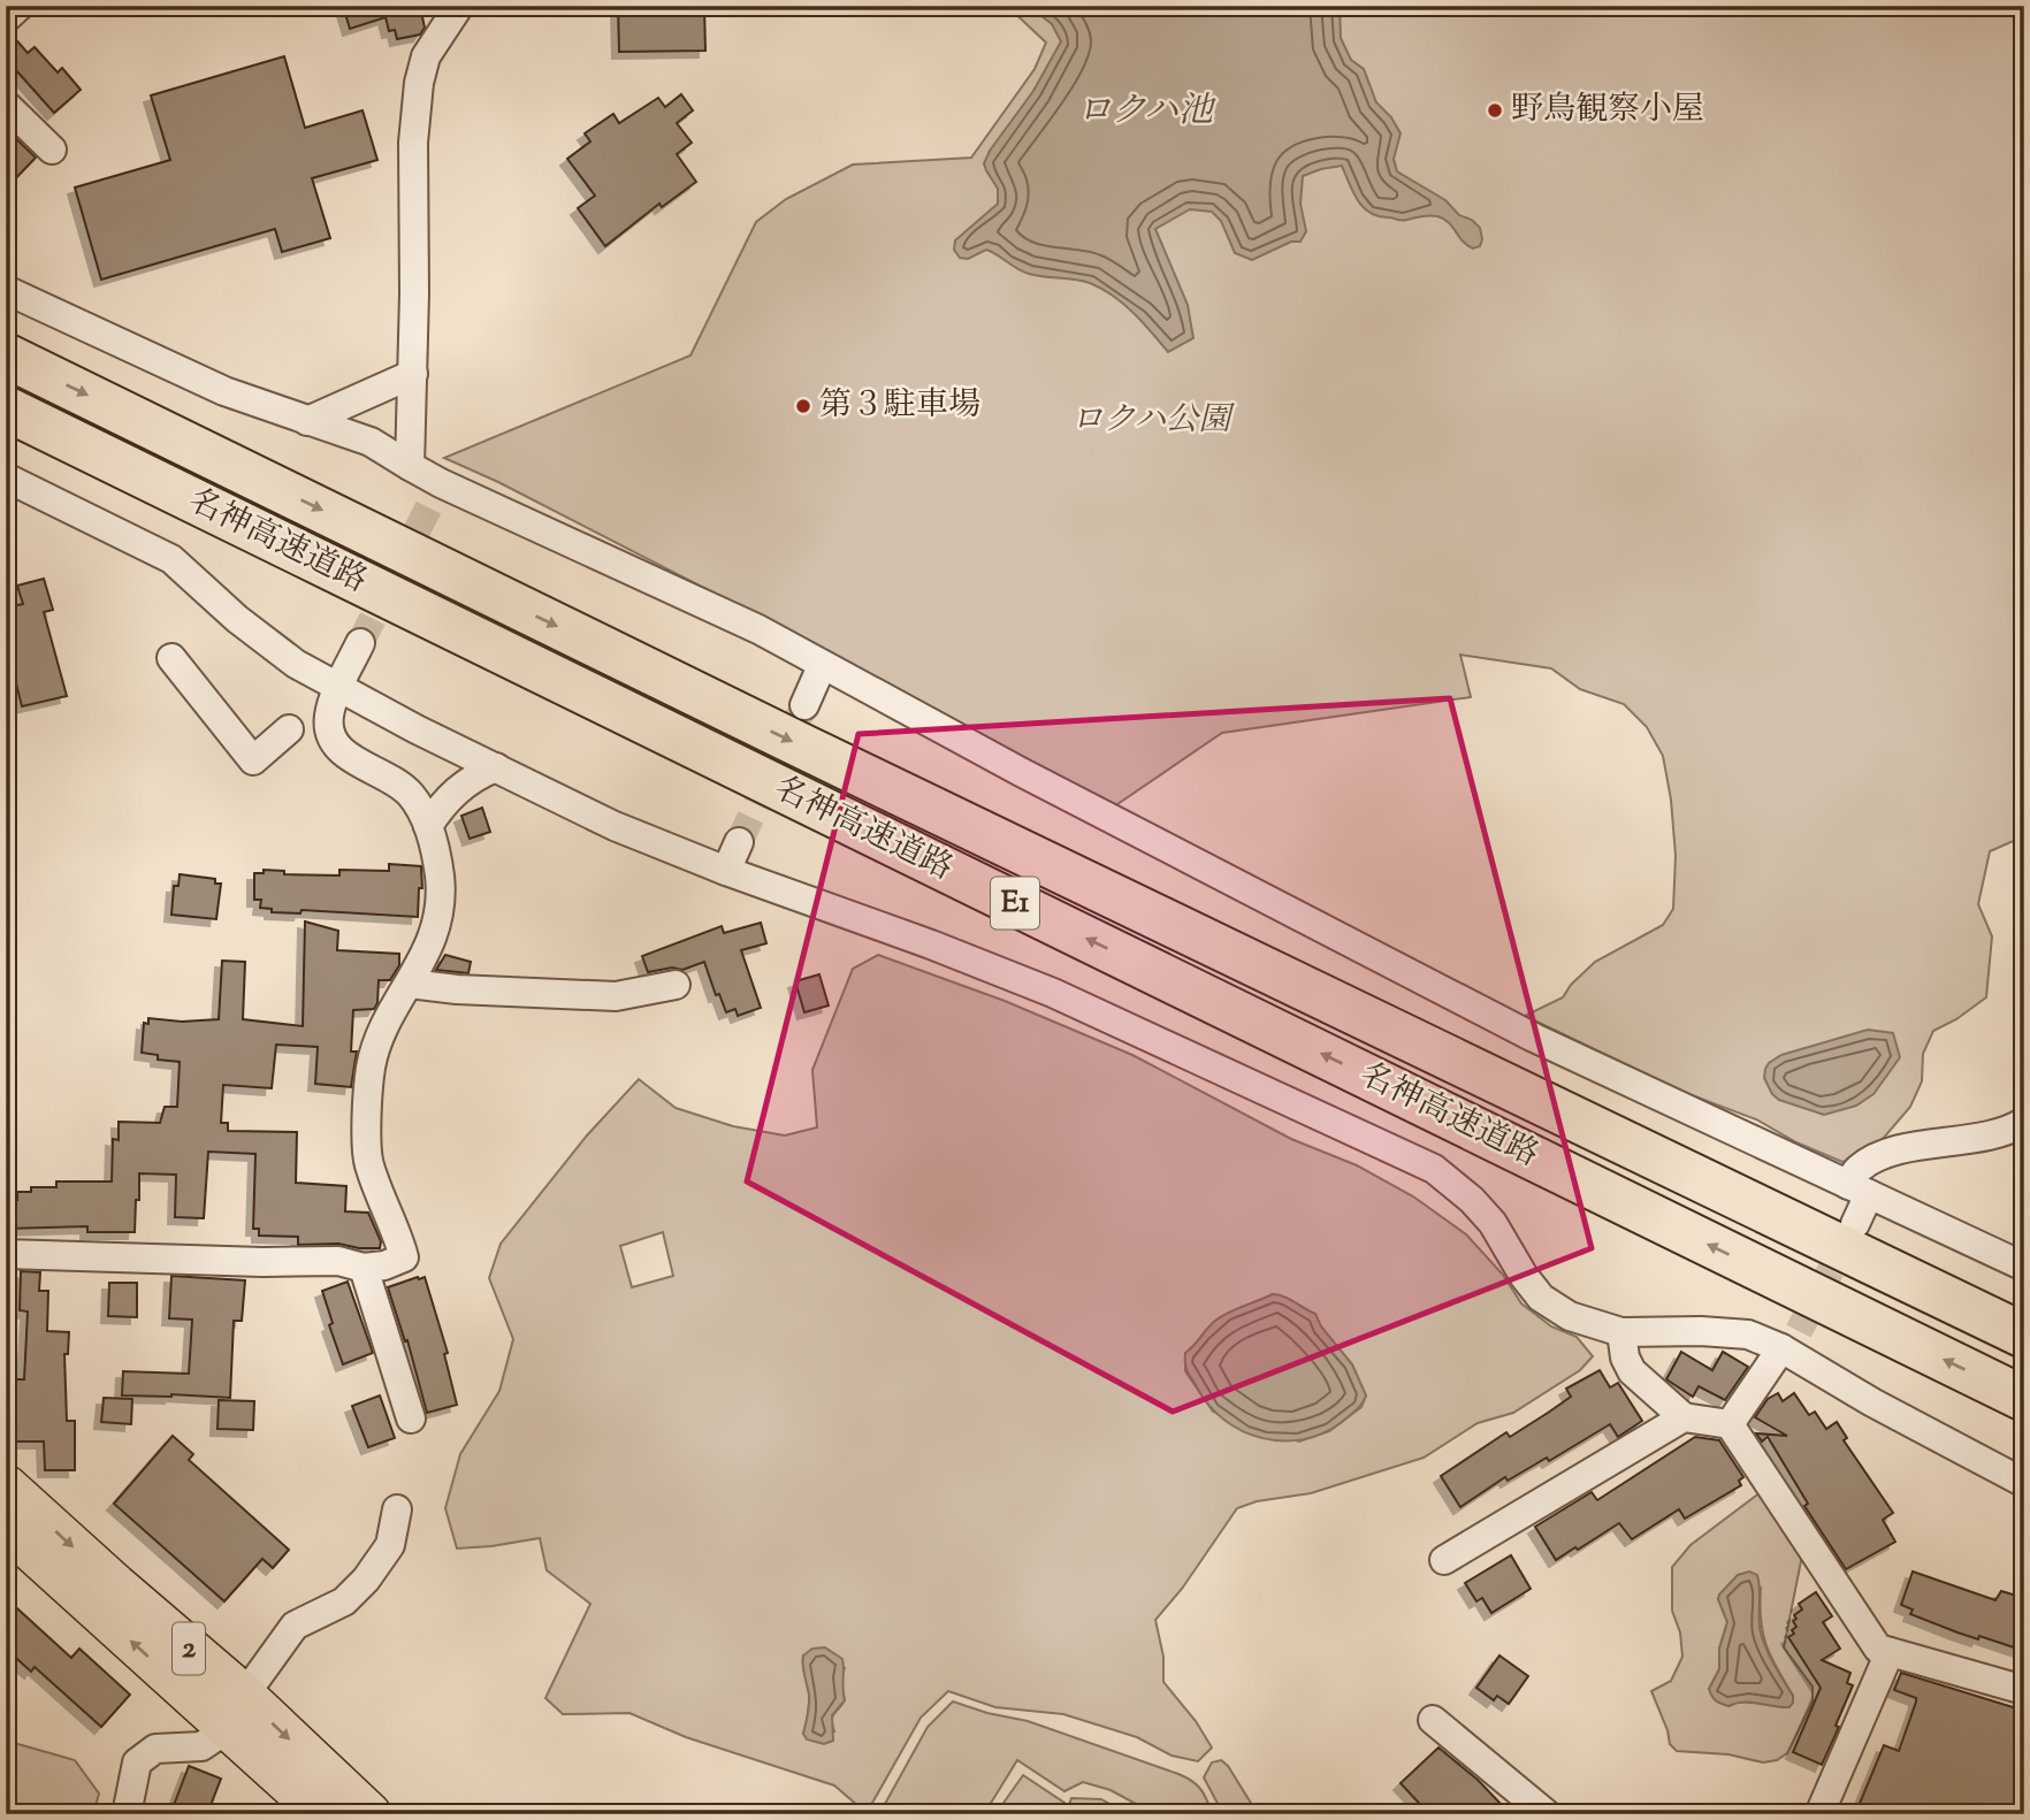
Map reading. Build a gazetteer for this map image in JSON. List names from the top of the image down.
{
  "streets": {
    "highway": ["名神高速道路", "E1"],
    "main road": ["2"]
  },
  "water": ["ロクハ池"],
  "parks": ["ロクハ公園"],
  "places": ["野鳥観察小屋", "第３駐車場"]
}
